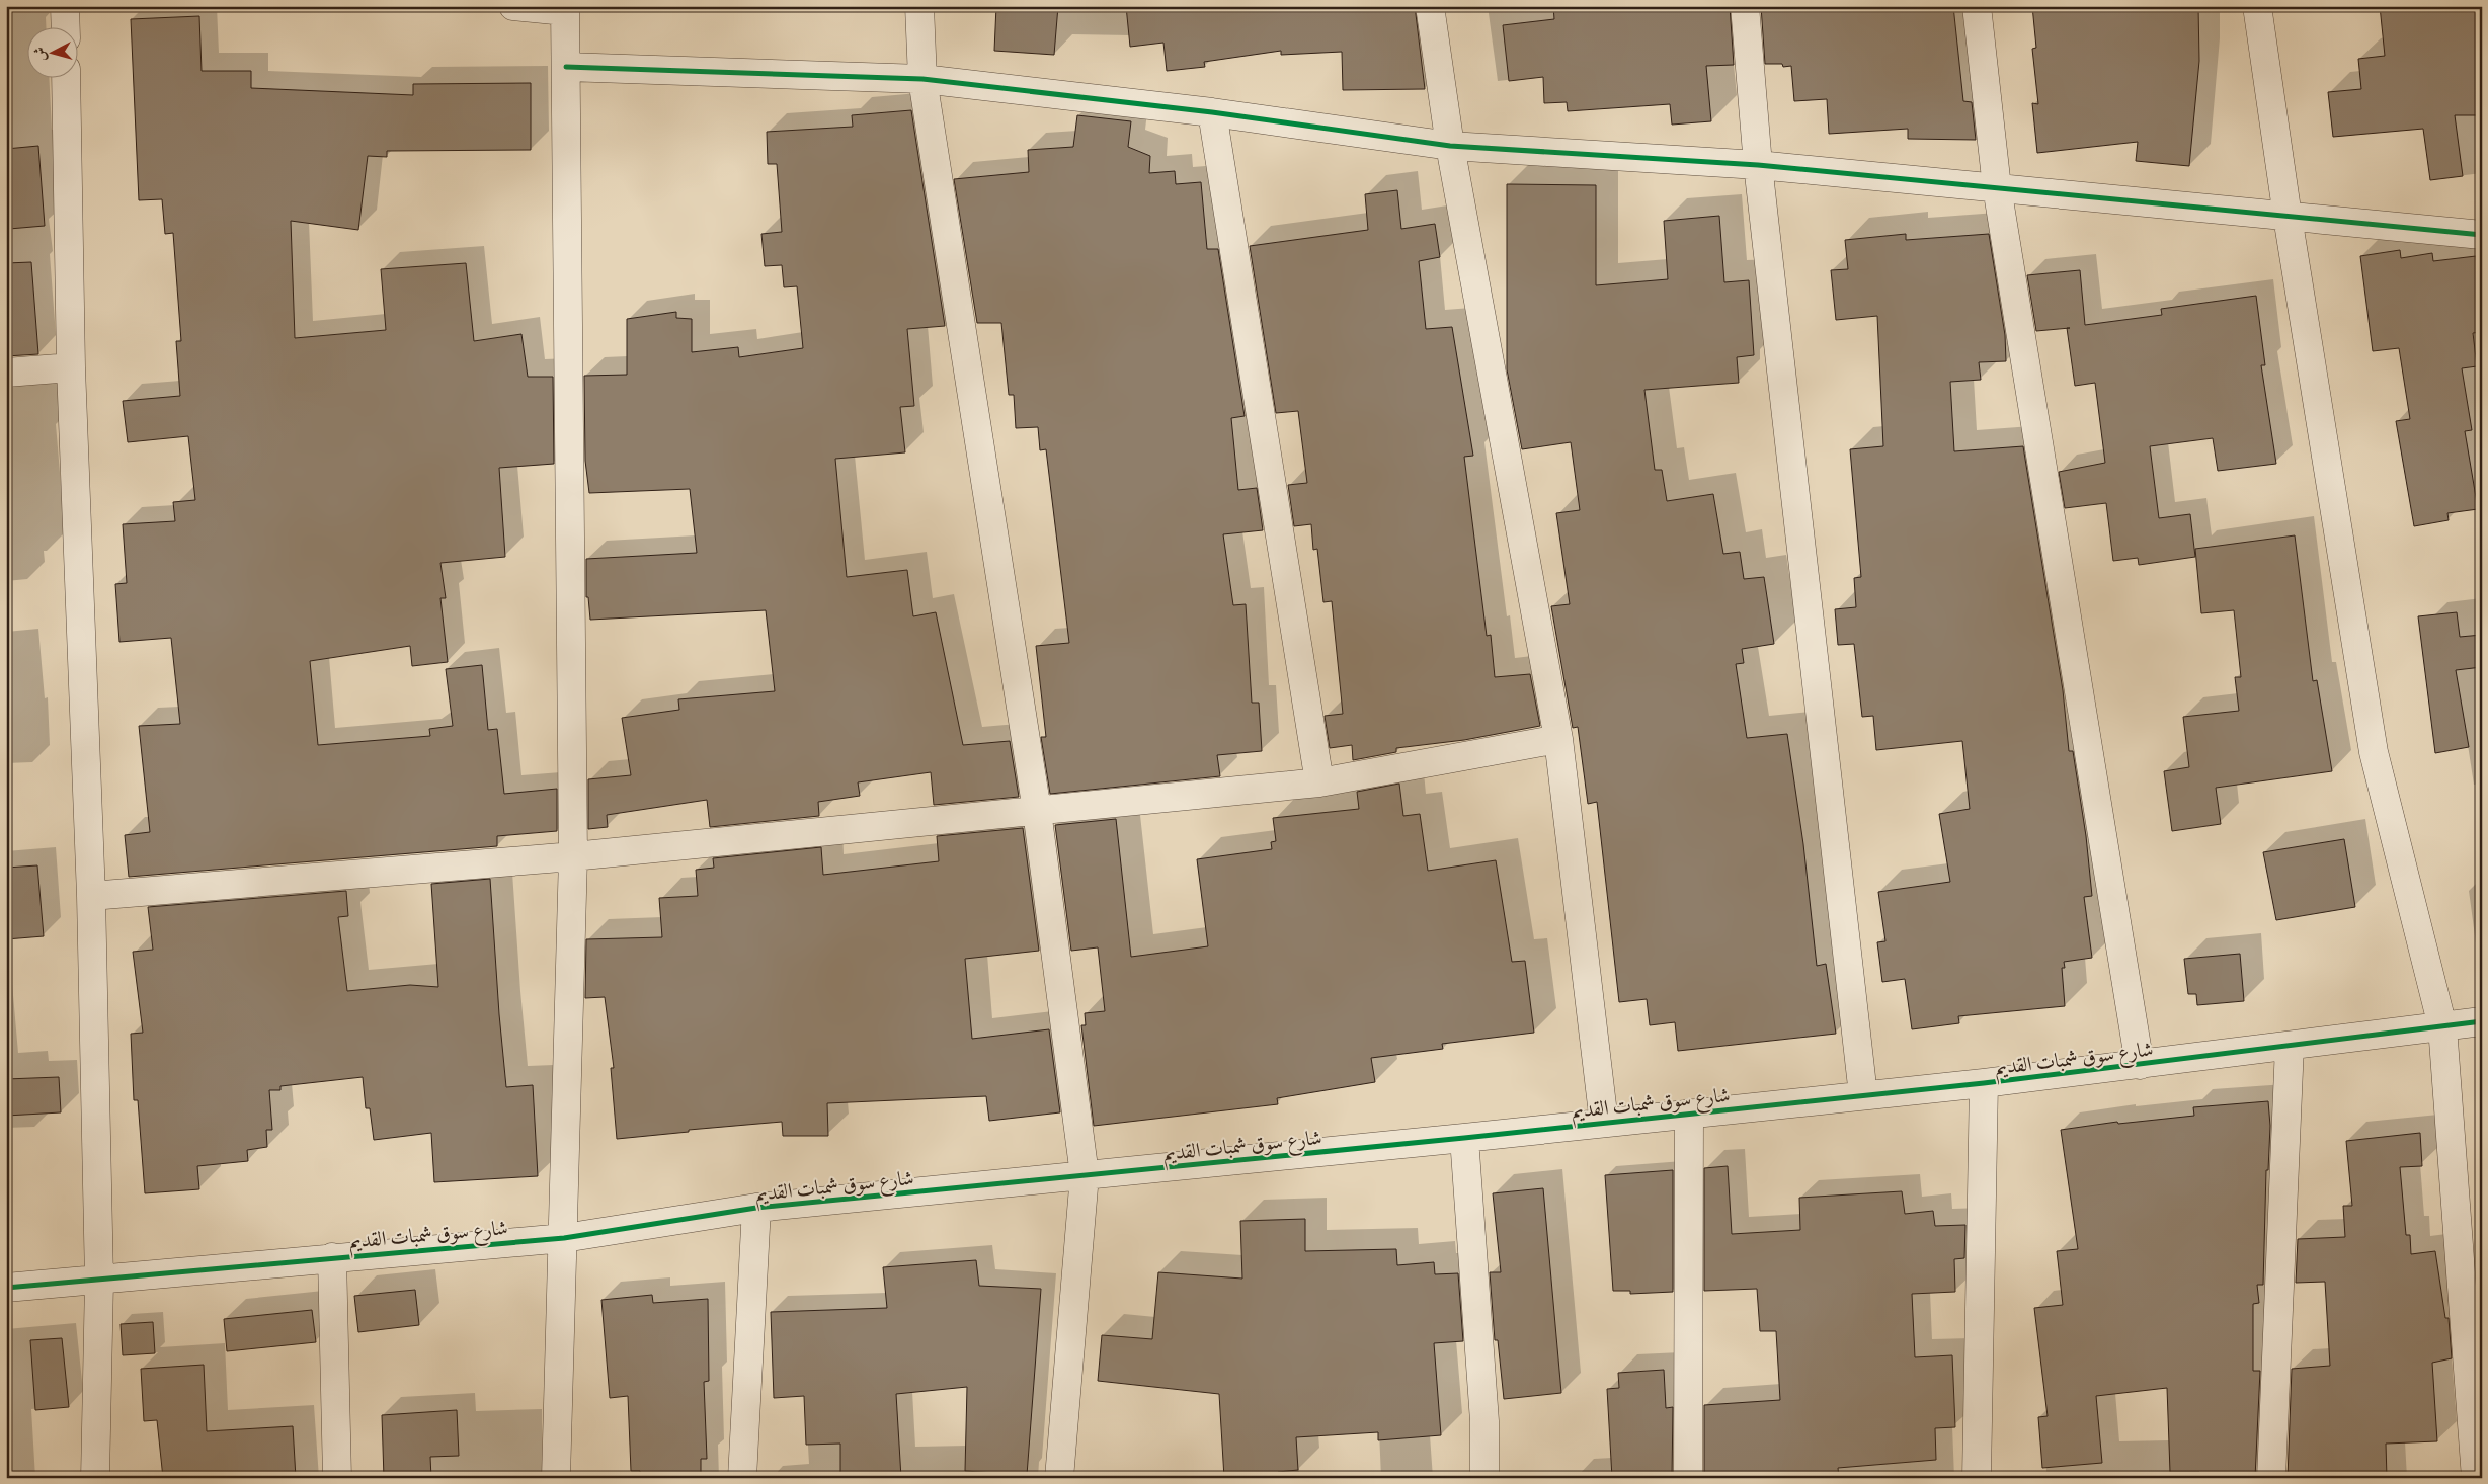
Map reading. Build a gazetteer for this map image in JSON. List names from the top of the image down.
{
  "streets": {
    "street": ["شارع سوق شمبات القديم"]
  },
  "north": "left"
}
